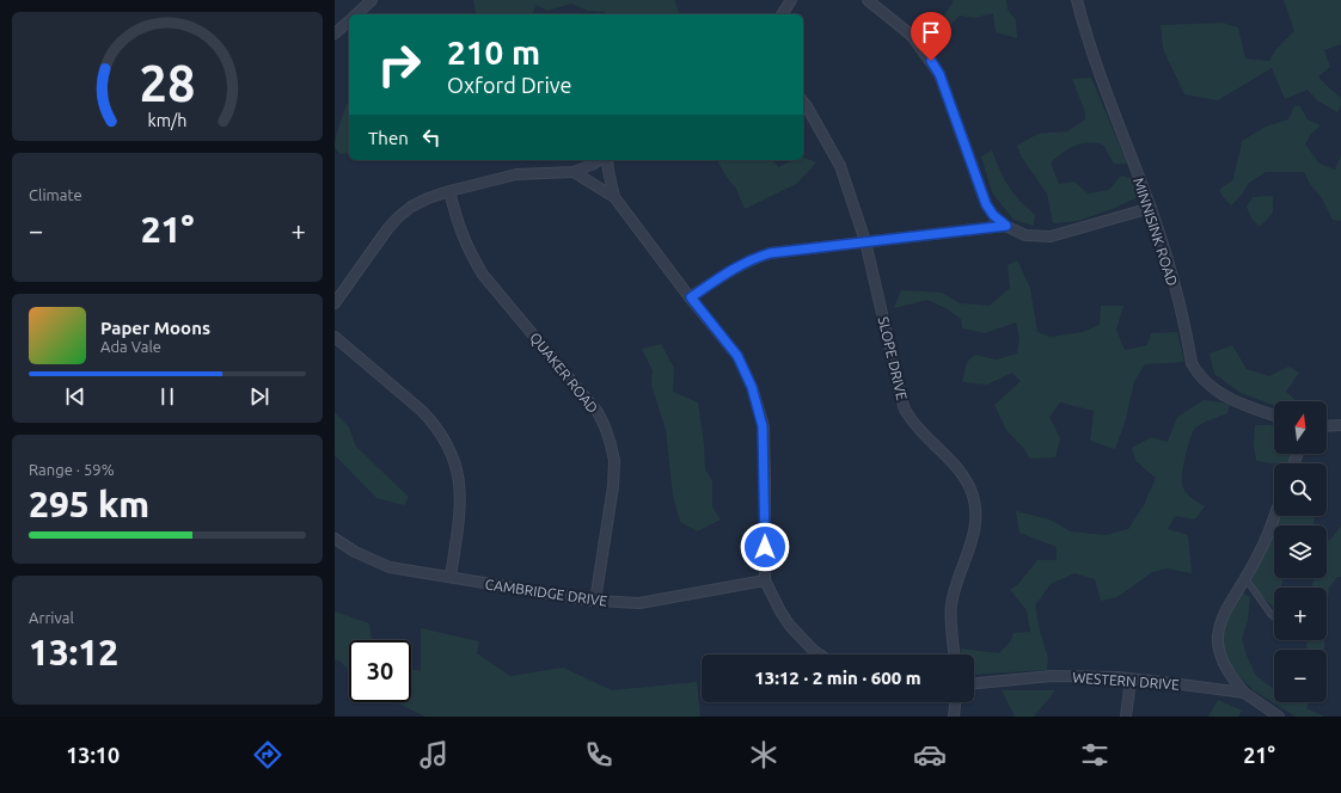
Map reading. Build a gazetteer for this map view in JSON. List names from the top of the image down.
{
  "streets": {
    "street": [
      "MINNISINK ROAD",
      "SLOPE DRIVE",
      "QUAKER ROAD",
      "CAMBRIDGE DRIVE",
      "WESTERN DRIVE"
    ]
  },
  "crossings": [
    ["QUAKER ROAD", "CAMBRIDGE DRIVE"]
  ],
  "north": "top",
  "page": {
    "turn": ["210 m", "Oxford Drive"],
    "then": "Then",
    "tile": [
      "Climate",
      ["Range · 59%", "295 km"],
      ["Arrival", "13:12"]
    ],
    "heat": ["−", "21°", "+"],
    "song": ["Paper Moons", "Ada Vale"],
    "map_buttons": ["+", "−"],
    "limit": "30",
    "trip": "13:12 · 2 min · 600 m",
    "tabs": ["13:10", "21°"],
    "gauge": ["28", "km/h"]
  }
}
